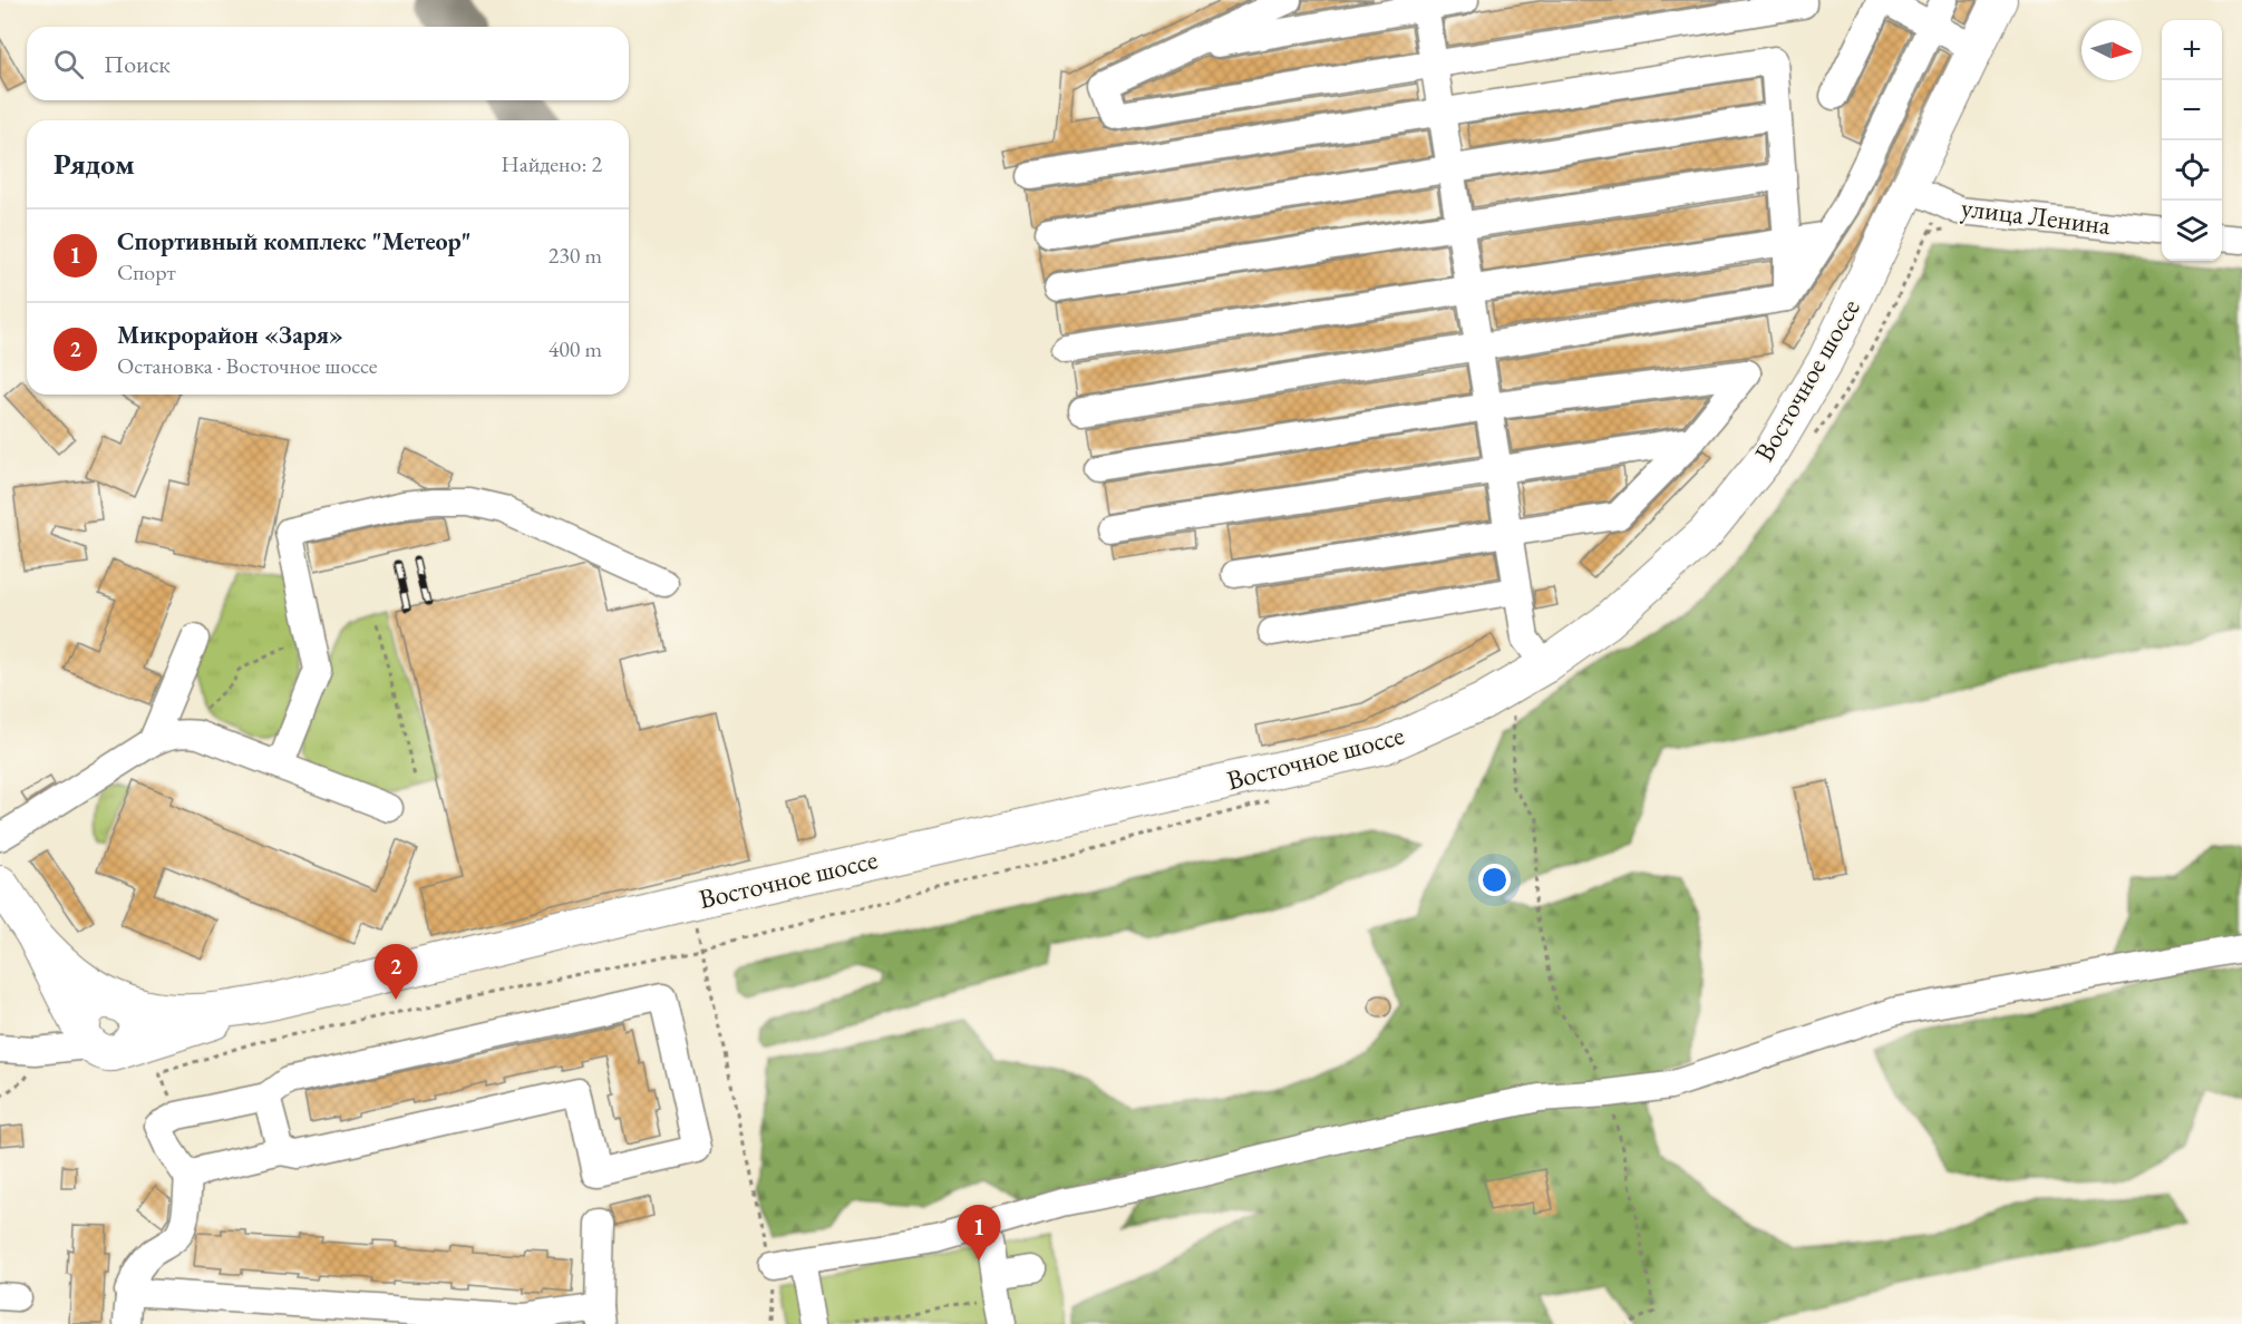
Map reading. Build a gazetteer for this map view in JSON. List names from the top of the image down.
{
  "streets": {
    "main road": ["Восточное шоссе"],
    "street": ["улица Ленина"]
  },
  "crossings": [
    ["улица Ленина", "Восточное шоссе"]
  ],
  "north": "right",
  "page": {
    "map_buttons": ["+", "−"],
    "search": "Поиск",
    "heading": ["Рядом", "Найдено: 2"],
    "list": [
      {
        "mark": "1",
        "name": "Спортивный комплекс \"Метеор\"",
        "note": "Спорт",
        "value": "230 m"
      },
      {
        "mark": "2",
        "name": "Микрорайон «Заря»",
        "note": "Остановка · Восточное шоссе",
        "value": "400 m"
      }
    ],
    "pins": ["2", "1"]
  }
}
